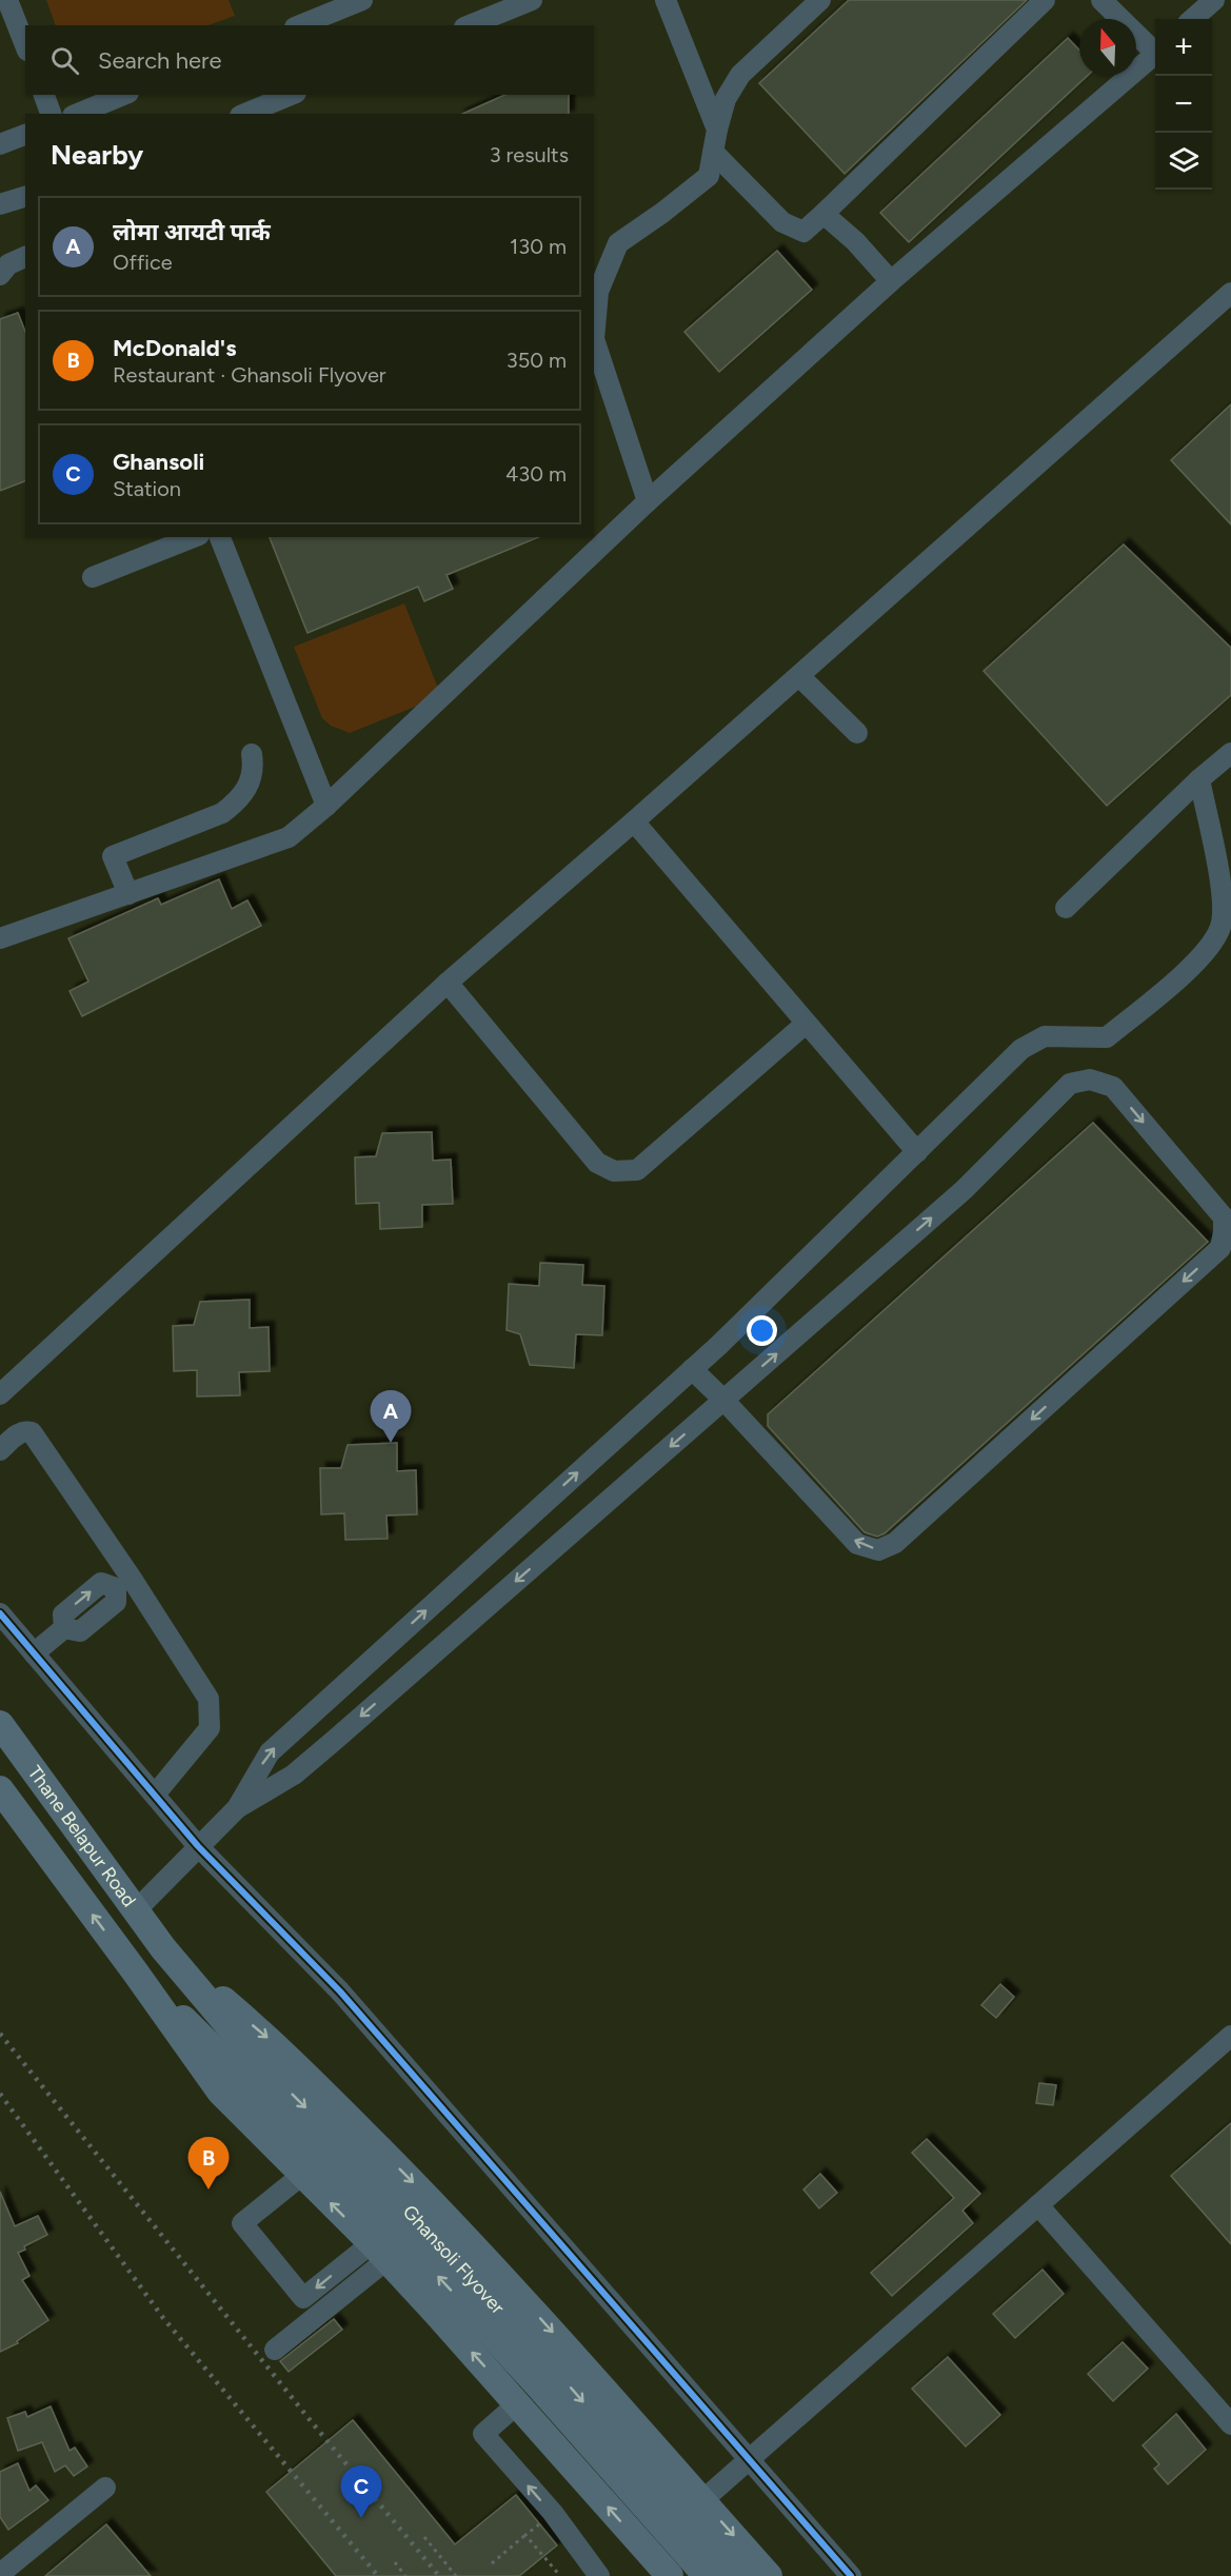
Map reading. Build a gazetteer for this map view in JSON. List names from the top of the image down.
{
  "streets": {
    "main road": ["Thane Belapur Road", "Ghansoli Flyover"]
  },
  "crossings": [
    ["Thane Belapur Road", "Ghansoli Flyover"]
  ],
  "north": "top",
  "page": {
    "map_buttons": ["+", "−"],
    "search": "Search here",
    "heading": ["Nearby", "3 results"],
    "list": [
      {
        "mark": "A",
        "name": "लोमा आयटी पार्क",
        "note": "Office",
        "value": "130 m"
      },
      {
        "mark": "B",
        "name": "McDonald's",
        "note": "Restaurant · Ghansoli Flyover",
        "value": "350 m"
      },
      {
        "mark": "C",
        "name": "Ghansoli",
        "note": "Station",
        "value": "430 m"
      }
    ],
    "pins": ["A", "B", "C"]
  }
}
